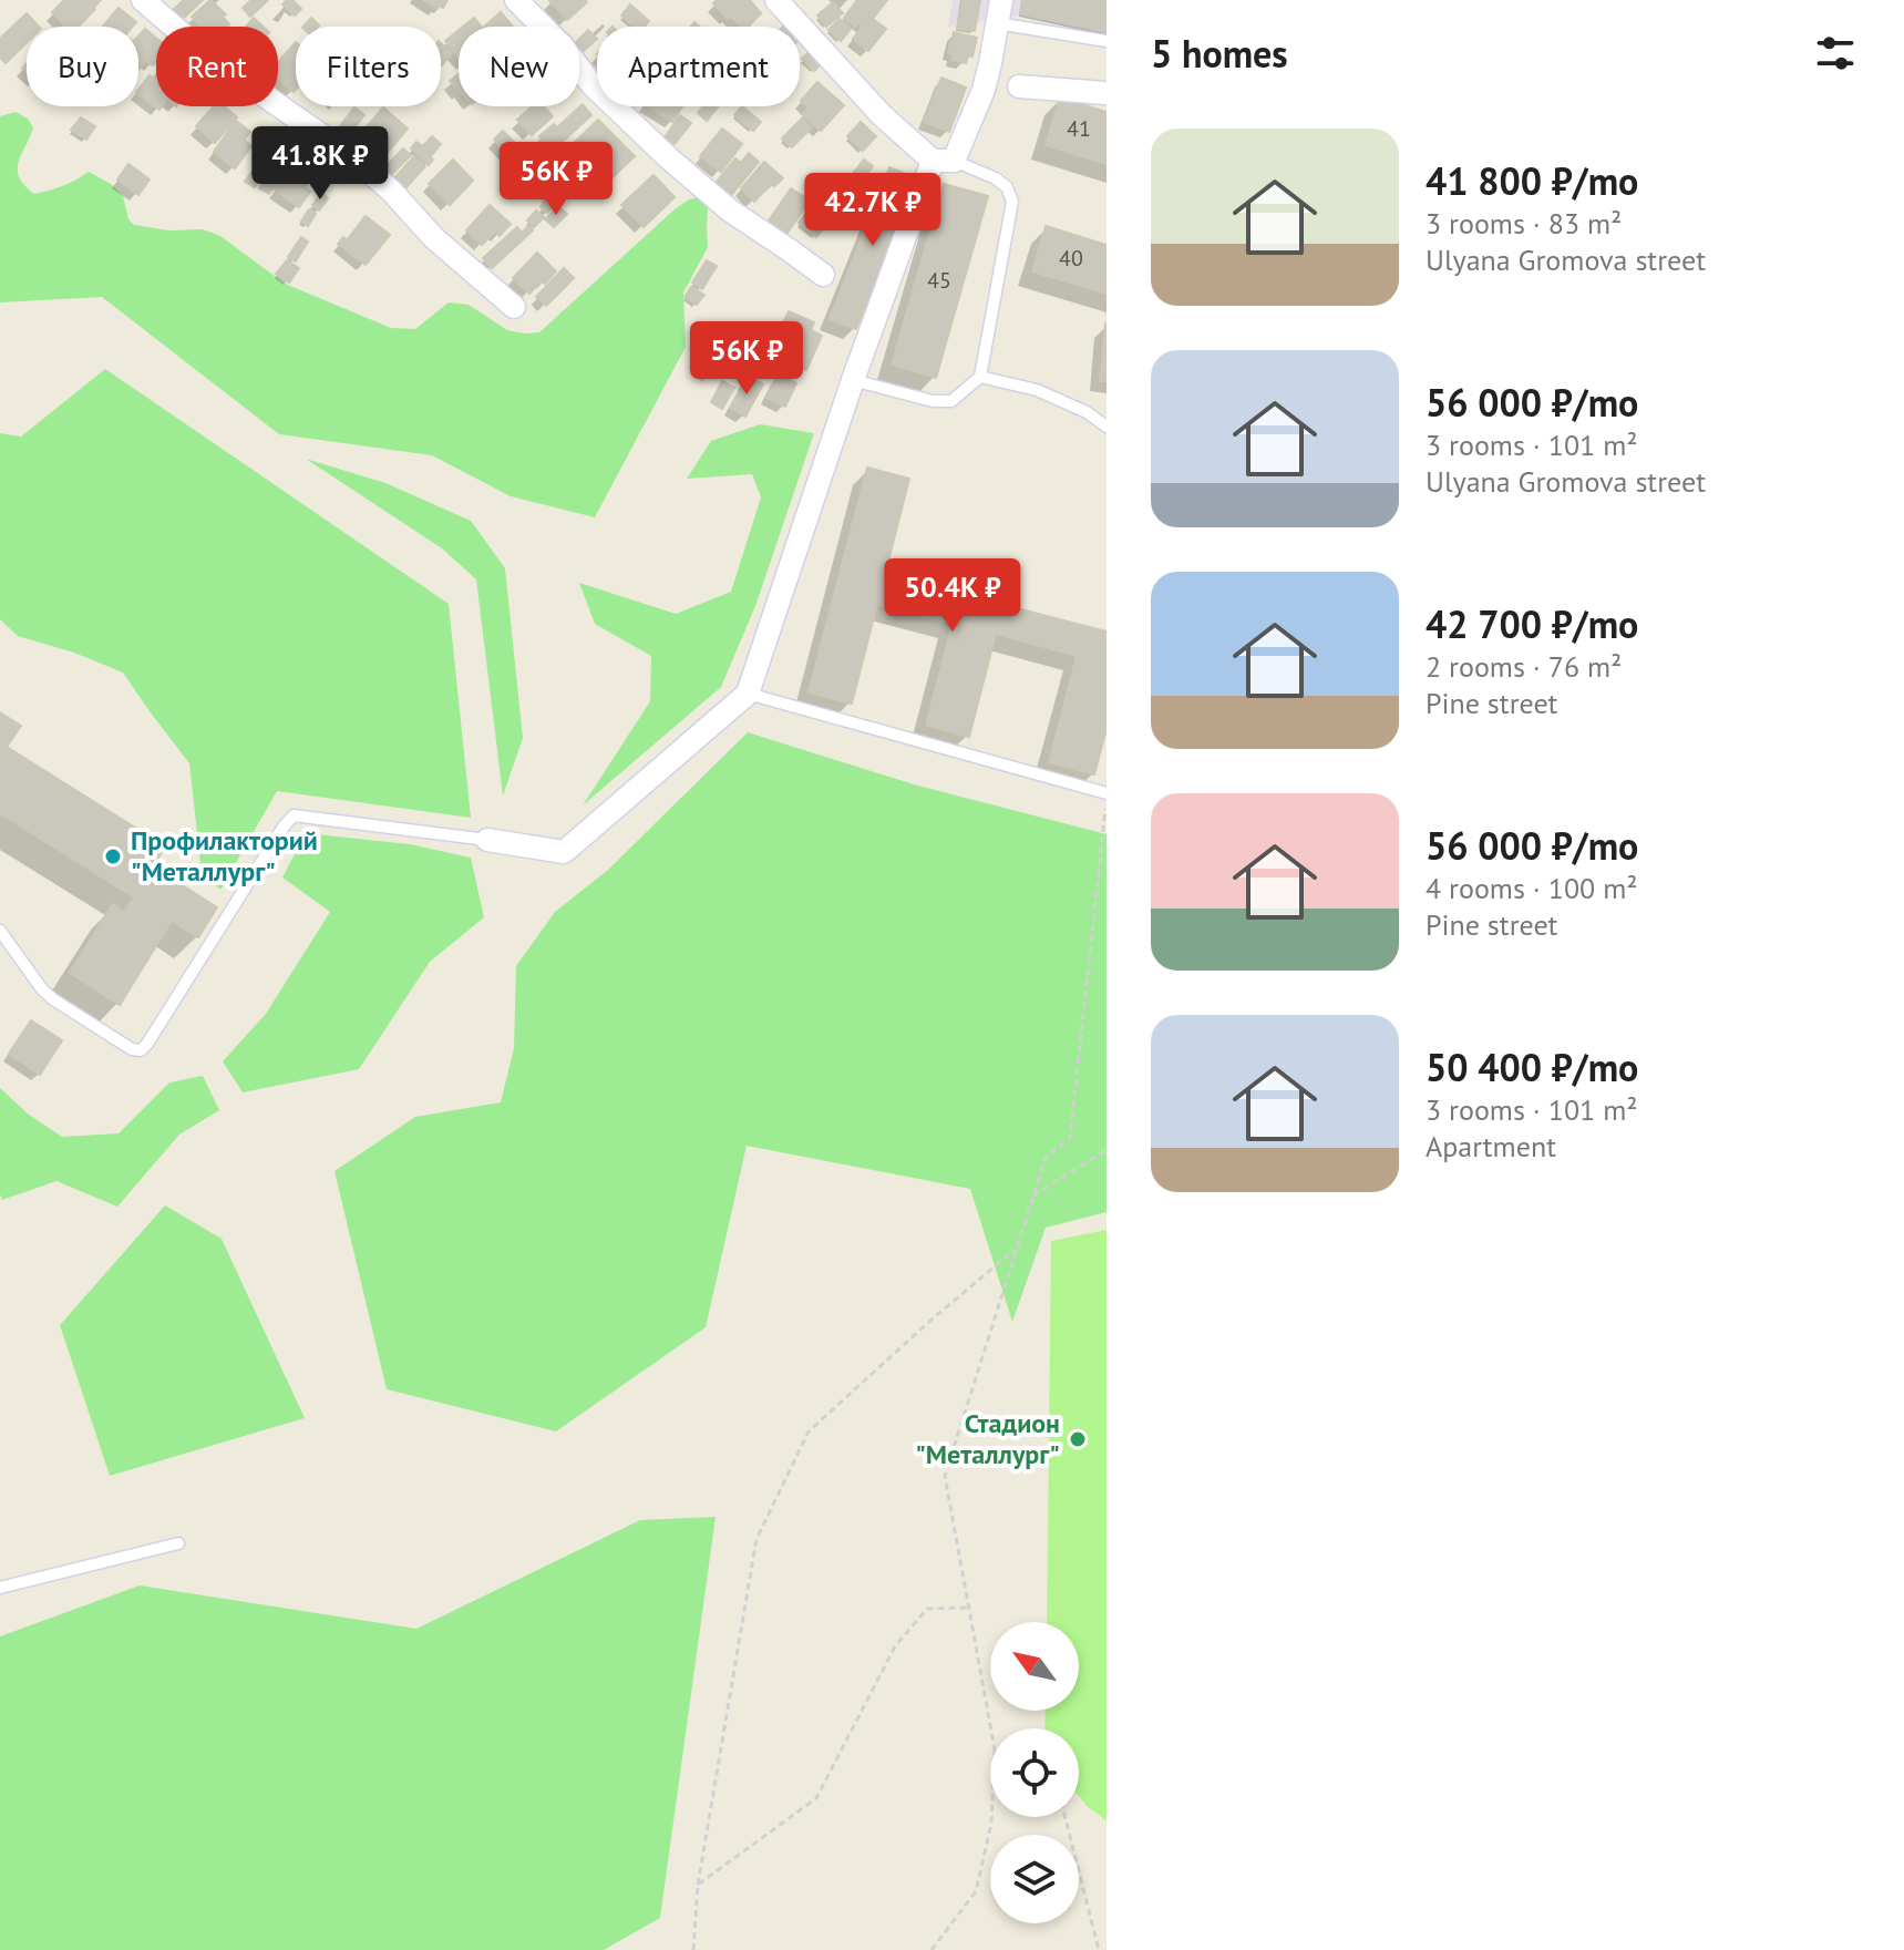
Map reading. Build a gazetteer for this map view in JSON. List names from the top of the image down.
{
  "places": ["Профилакторий \"Металлург\"", "Стадион \"Металлург\""],
  "house_numbers": ["41", "40", "45"],
  "north": "top left",
  "page": {
    "heading": "5 homes",
    "chip": [
      "Buy",
      "Rent",
      "Filters",
      "New",
      "Apartment"
    ],
    "list": [
      {
        "name": "41 800 ₽/mo",
        "note": "3 rooms · 83 m² · Ulyana Gromova street"
      },
      {
        "name": "56 000 ₽/mo",
        "note": "3 rooms · 101 m² · Ulyana Gromova street"
      },
      {
        "name": "42 700 ₽/mo",
        "note": "2 rooms · 76 m² · Pine street"
      },
      {
        "name": "56 000 ₽/mo",
        "note": "4 rooms · 100 m² · Pine street"
      },
      {
        "name": "50 400 ₽/mo",
        "note": "3 rooms · 101 m² · Apartment"
      }
    ],
    "price": [
      "41.8K ₽",
      "56K ₽",
      "42.7K ₽",
      "56K ₽",
      "50.4K ₽"
    ]
  }
}
